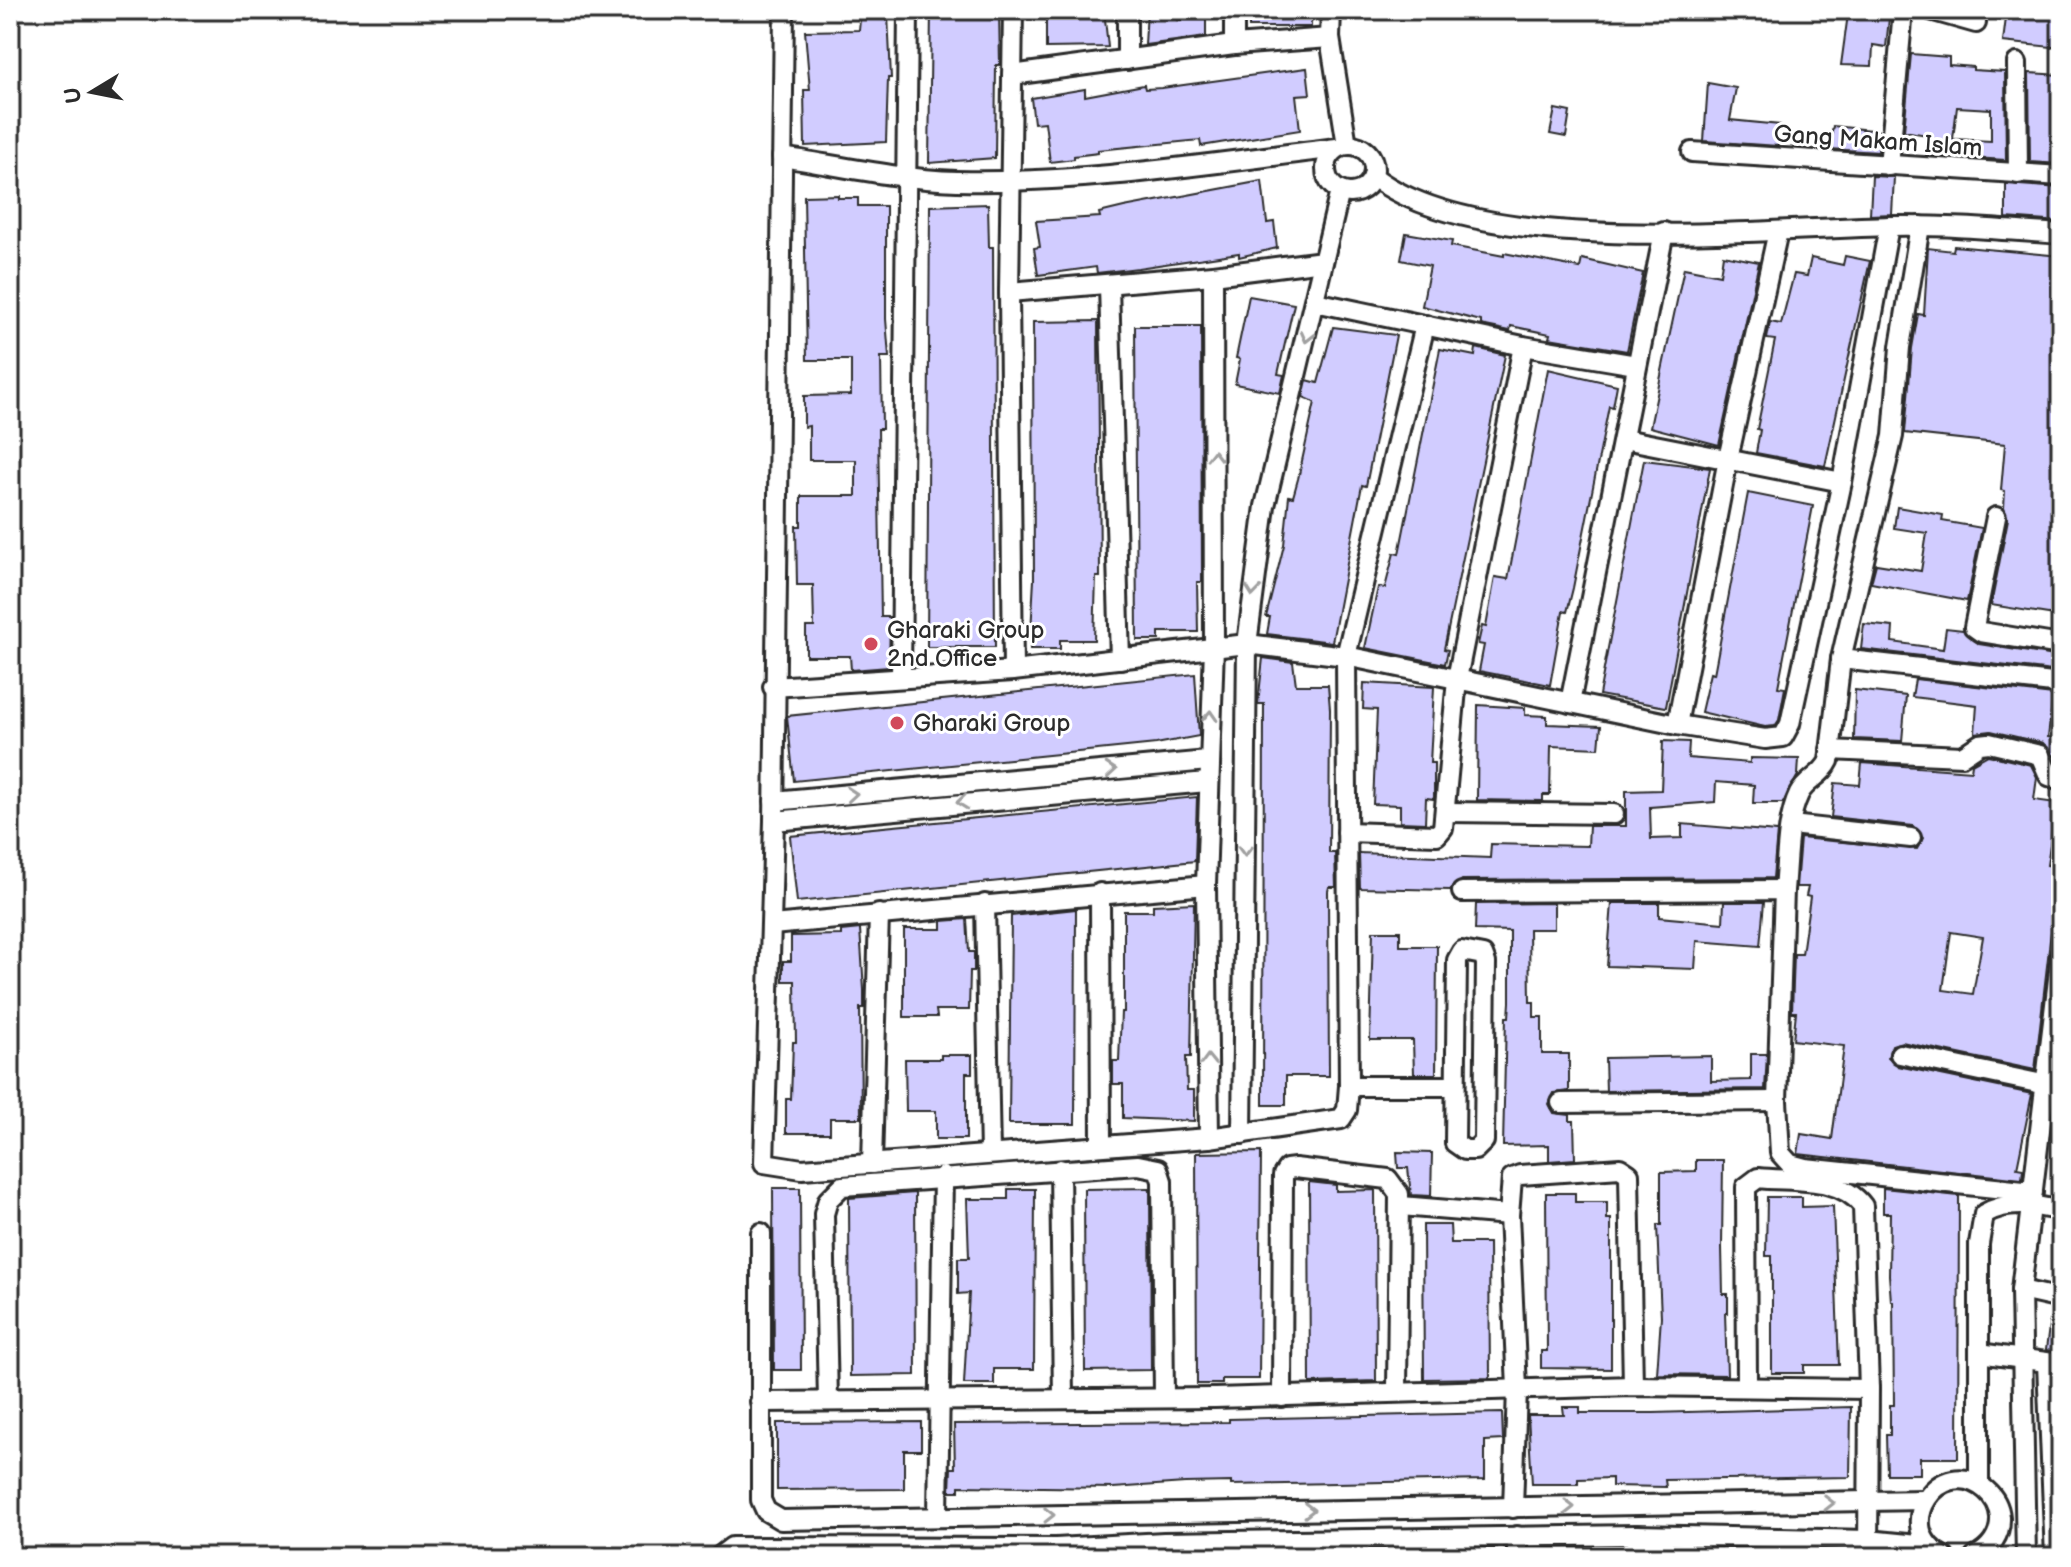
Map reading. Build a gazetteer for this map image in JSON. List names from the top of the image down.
{
  "streets": {
    "street": ["Gang Makam Islam"]
  },
  "places": ["Gharaki Group 2nd Office", "Gharaki Group"],
  "north": "left"
}
